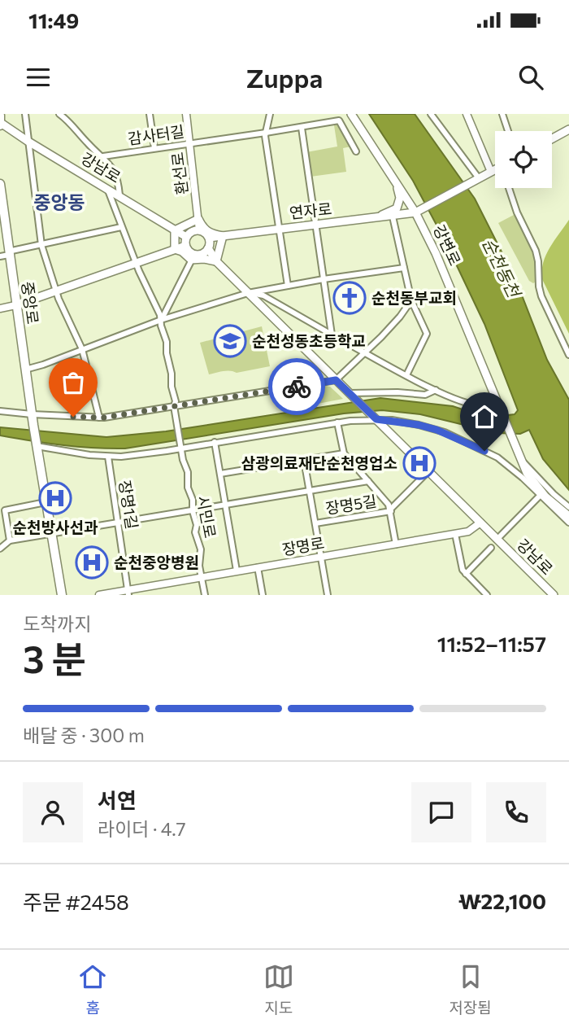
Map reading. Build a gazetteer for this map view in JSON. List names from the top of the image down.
{
  "streets": {
    "main road": [
      "강남로",
      "연자로",
      "강변로",
      "중앙로"
    ],
    "street": [
      "감사터길",
      "환선로",
      "장명1길",
      "장명5길",
      "시민로",
      "장명로"
    ]
  },
  "crossings": [
    ["감사터길", "환선로"],
    ["강남로", "환선로"],
    ["강남로", "연자로"],
    ["강남로", "시민로"],
    ["강남로", "장명로"],
    ["환선로", "연자로"],
    ["연자로", "강변로"],
    ["장명1길", "장명로"],
    ["시민로", "장명로"]
  ],
  "districts": ["중앙동"],
  "water": ["순천동천"],
  "places": {
    "church": ["순천동부교회"],
    "school or university": ["순천성동초등학교"],
    "hospital": ["삼광의료재단순천영업소", "순천방사선과", "순천중앙병원"]
  },
  "page": {
    "status": "11:49",
    "header": "Zuppa",
    "heading": ["3 분", "도착까지", "11:52–11:57"],
    "panel": [
      "서연",
      "라이더 · 4.7",
      "주문 #2458",
      "₩22,100"
    ],
    "bar": "배달 중 · 300 m",
    "tabs": ["홈", "지도", "저장됨"]
  }
}
